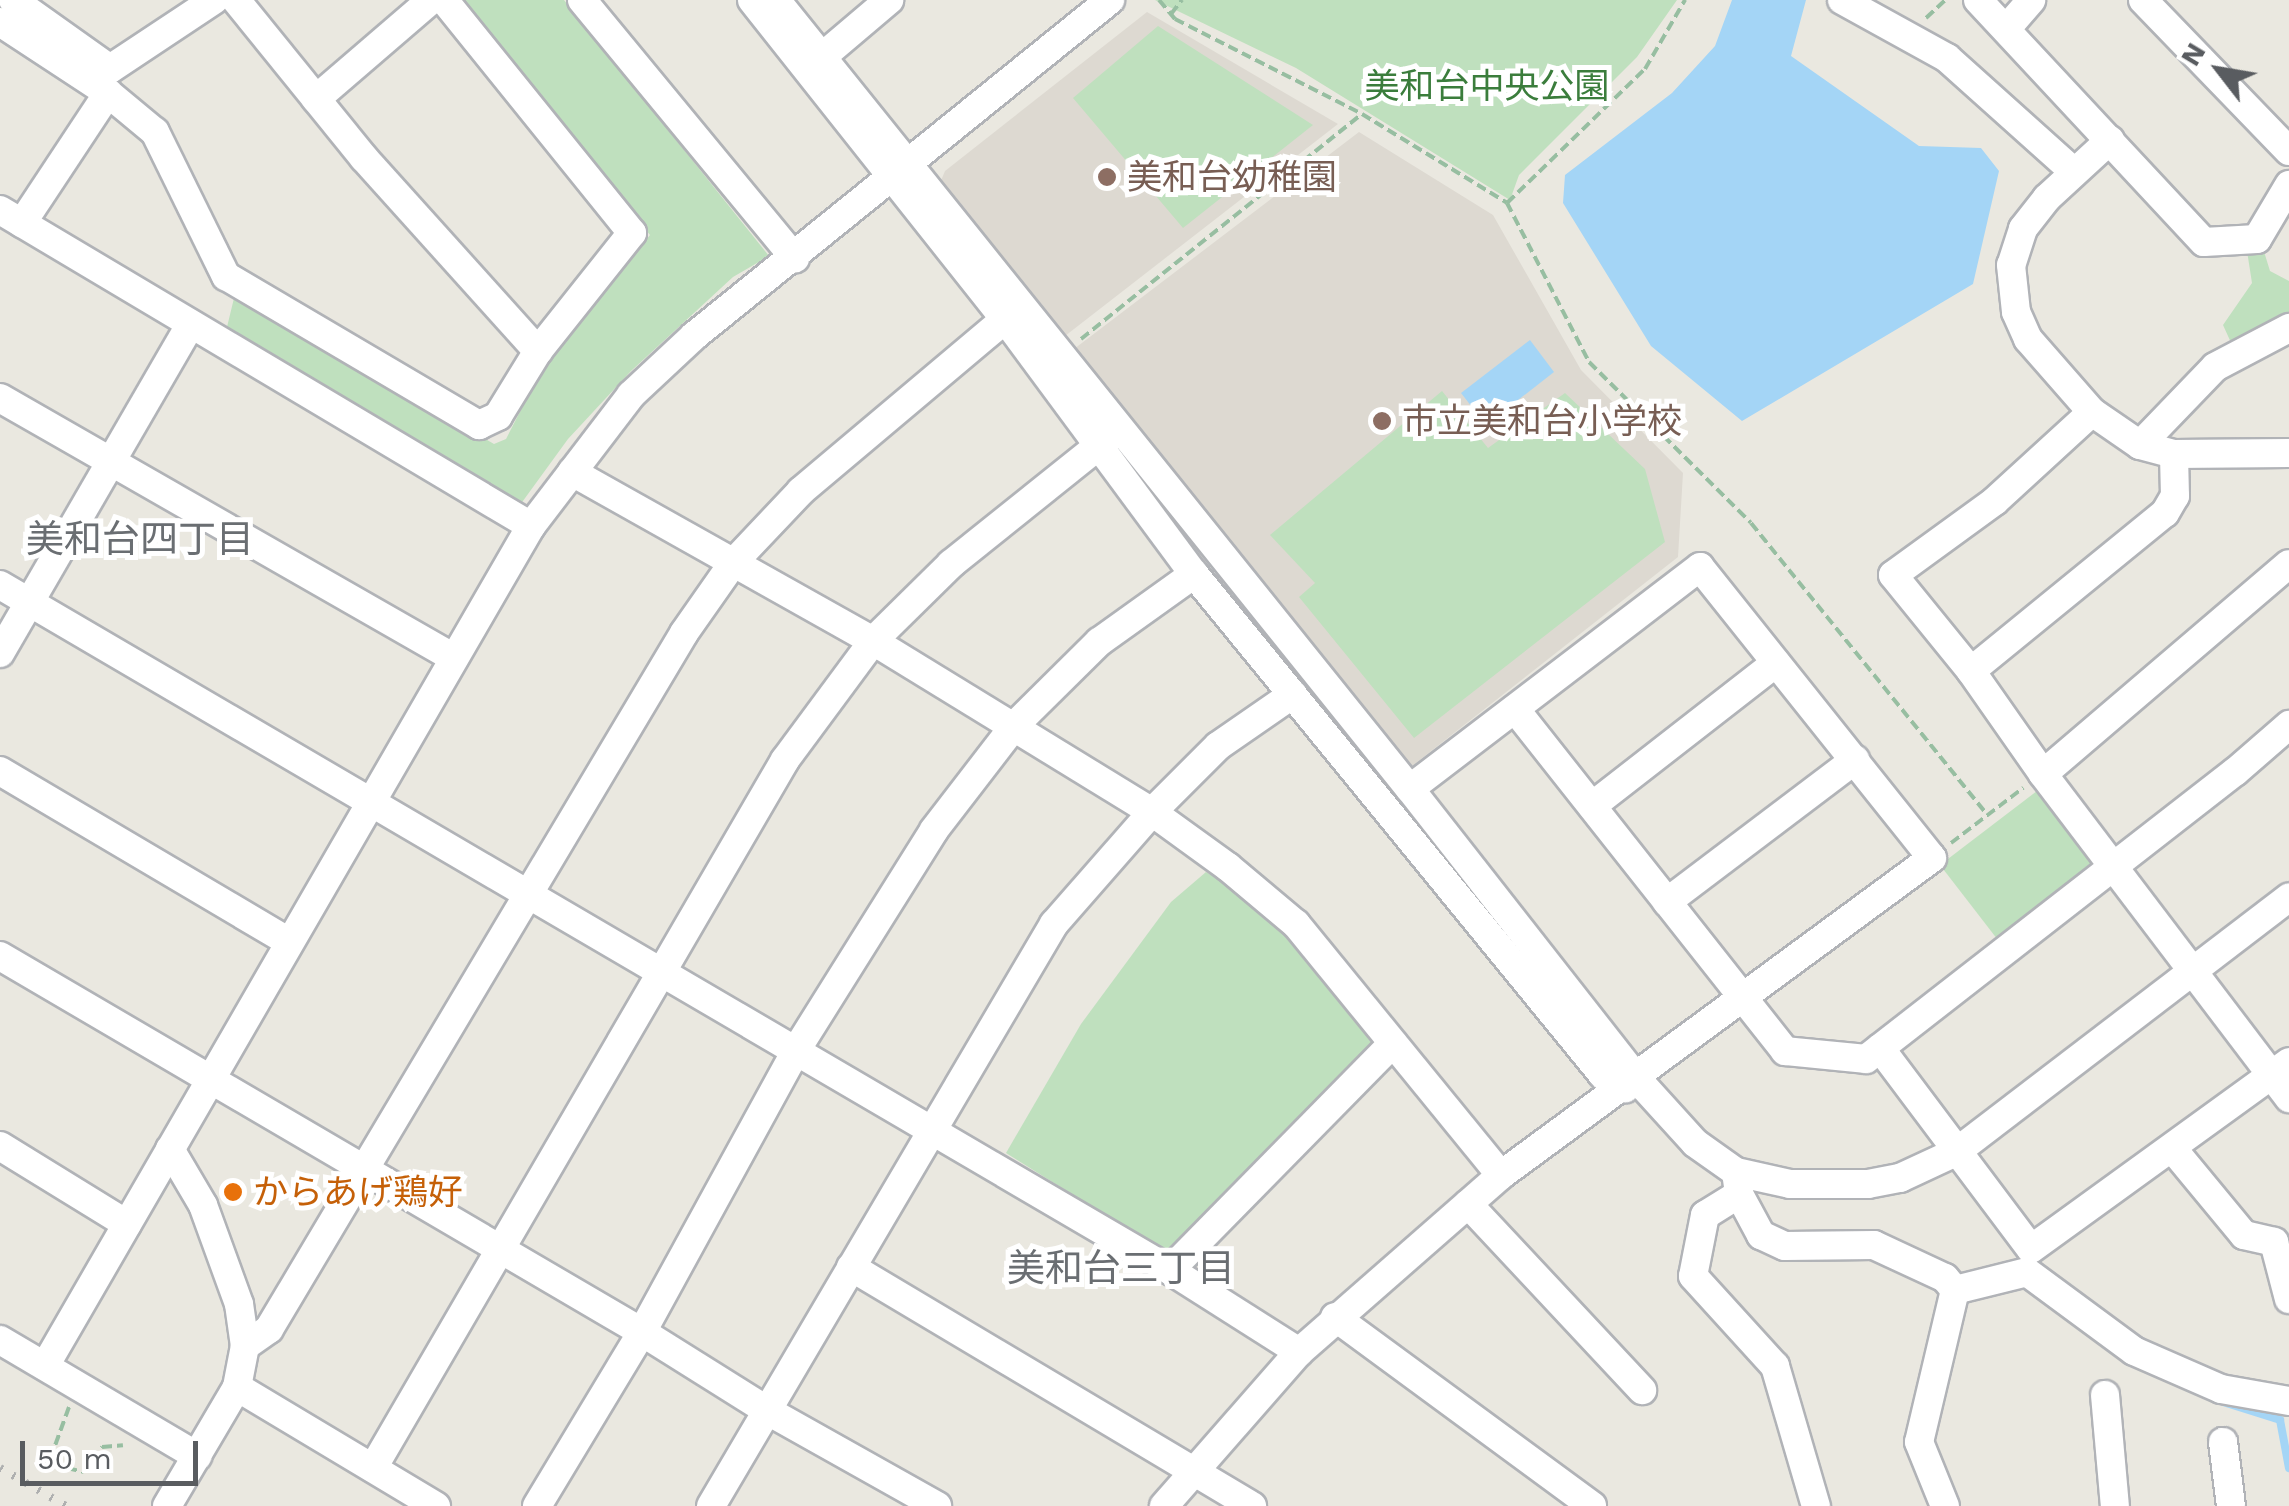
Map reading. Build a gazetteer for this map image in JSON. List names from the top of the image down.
{
  "districts": ["美和台四丁目", "美和台三丁目"],
  "parks": ["美和台中央公園"],
  "places": ["美和台幼稚園", "市立美和台小学校", "からあげ鶏好"],
  "scale_bar": "50 m",
  "north": "top left"
}
